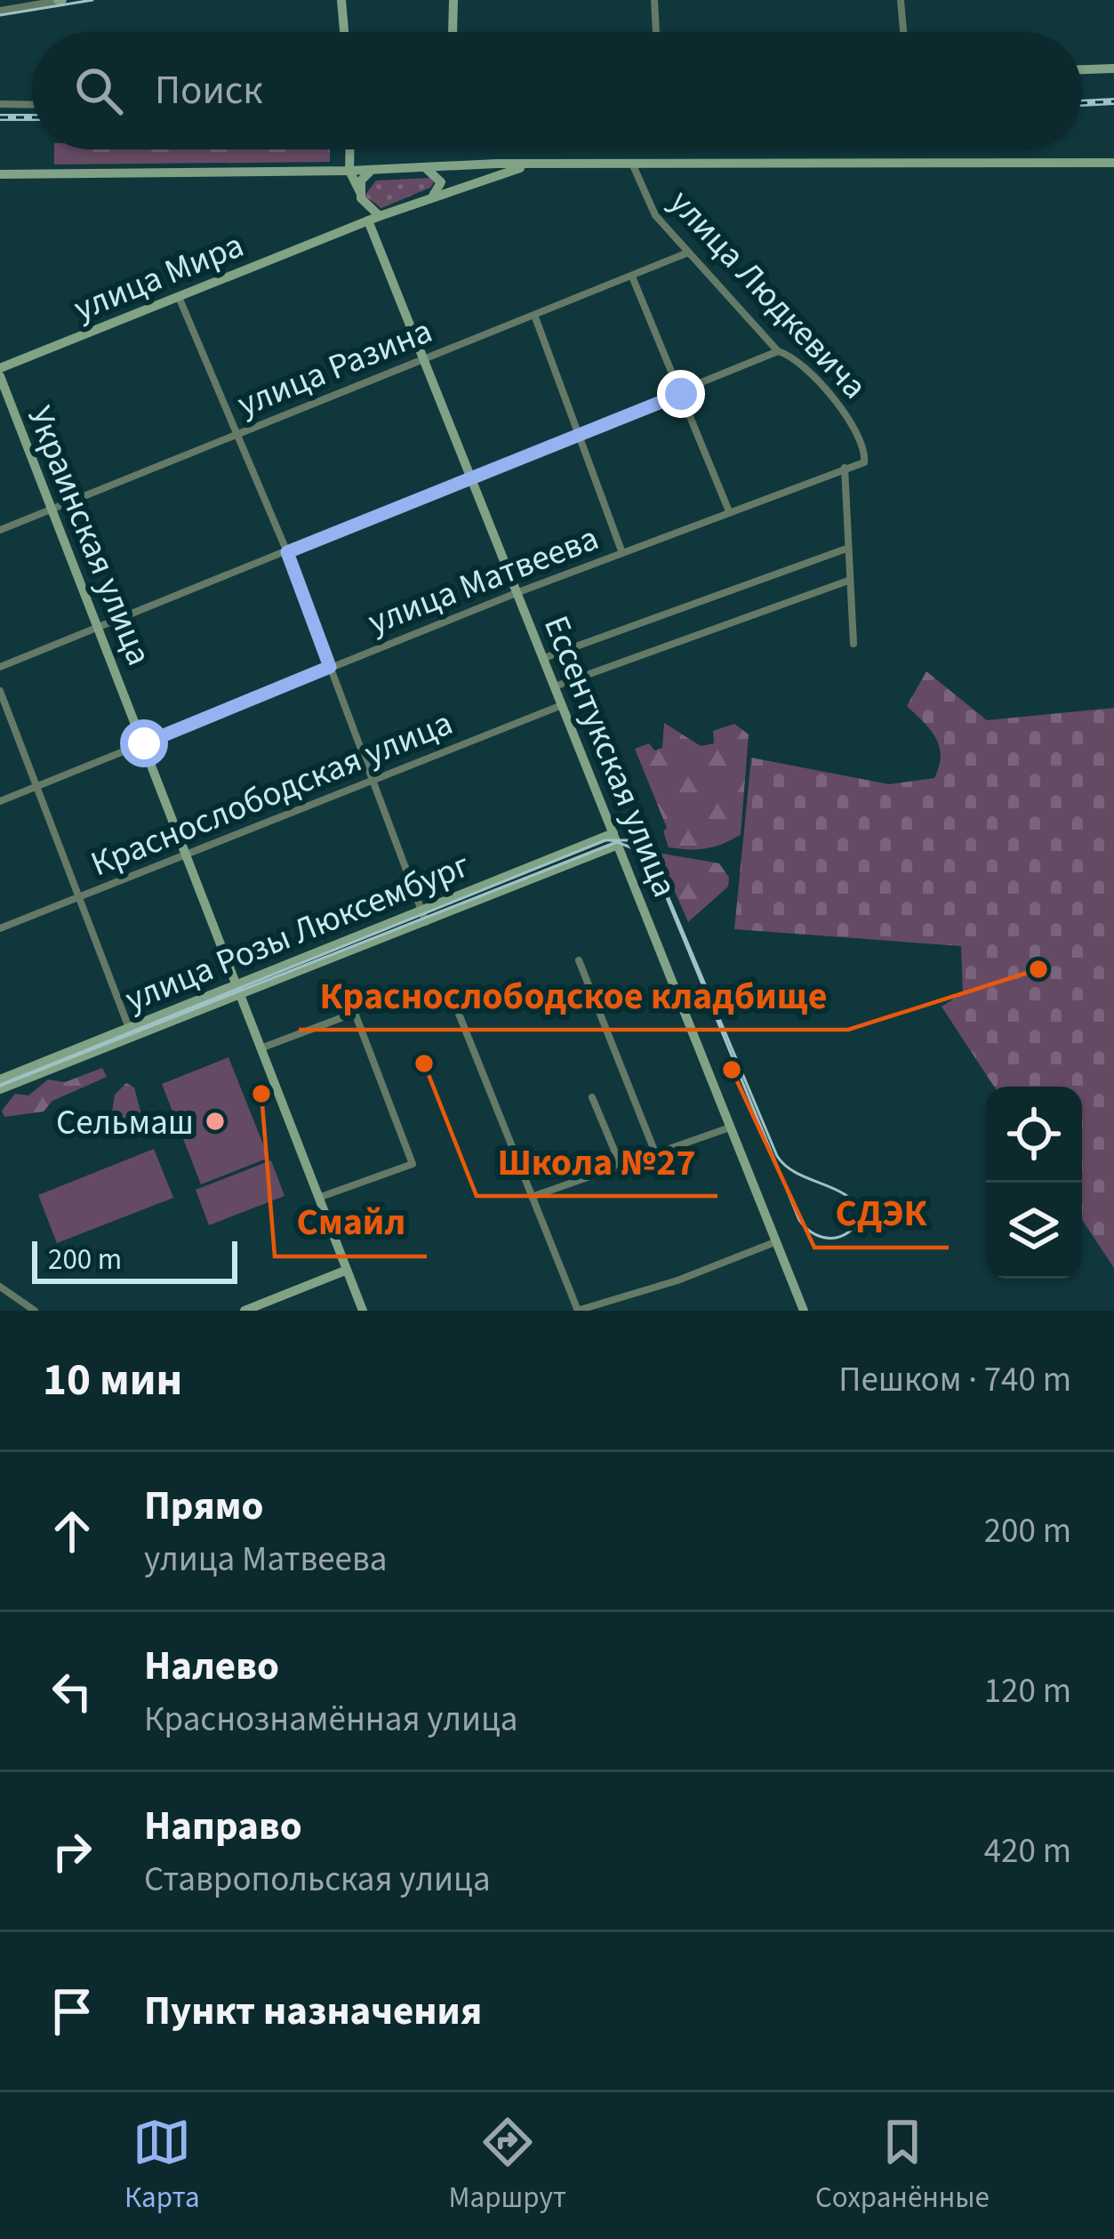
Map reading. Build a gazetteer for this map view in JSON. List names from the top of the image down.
{
  "streets": {
    "street": [
      "улица Мира",
      "улица Людкевича",
      "улица Разина",
      "Украинская улица",
      "улица Матвеева",
      "Ессентукская улица",
      "Краснослободская улица",
      "улица Розы Люксембург"
    ]
  },
  "crossings": [
    ["улица Мира", "Ессентукская улица"],
    ["улица Людкевича", "улица Разина"],
    ["улица Людкевича", "улица Матвеева"],
    ["улица Разина", "Украинская улица"],
    ["улица Разина", "Ессентукская улица"],
    ["Украинская улица", "улица Матвеева"],
    ["Украинская улица", "Краснослободская улица"],
    ["Украинская улица", "улица Розы Люксембург"],
    ["улица Матвеева", "Ессентукская улица"],
    ["Ессентукская улица", "Краснослободская улица"],
    ["Ессентукская улица", "улица Розы Люксембург"]
  ],
  "places": [
    "Краснослободское кладбище",
    "Школа №27",
    "СДЭК",
    "Смайл",
    "Сельмаш"
  ],
  "scale_bar": "200 m",
  "page": {
    "search": "Поиск",
    "scale": "200 m",
    "heading": ["10 мин", "Пешком · 740 m"],
    "list": [
      ["Прямо", "улица Матвеева", "200 m"],
      ["Налево", "Краснознамённая улица", "120 m"],
      ["Направо", "Ставропольская улица", "420 m"],
      "Пункт назначения"
    ],
    "nav": ["Карта", "Маршрут", "Сохранённые"]
  }
}
